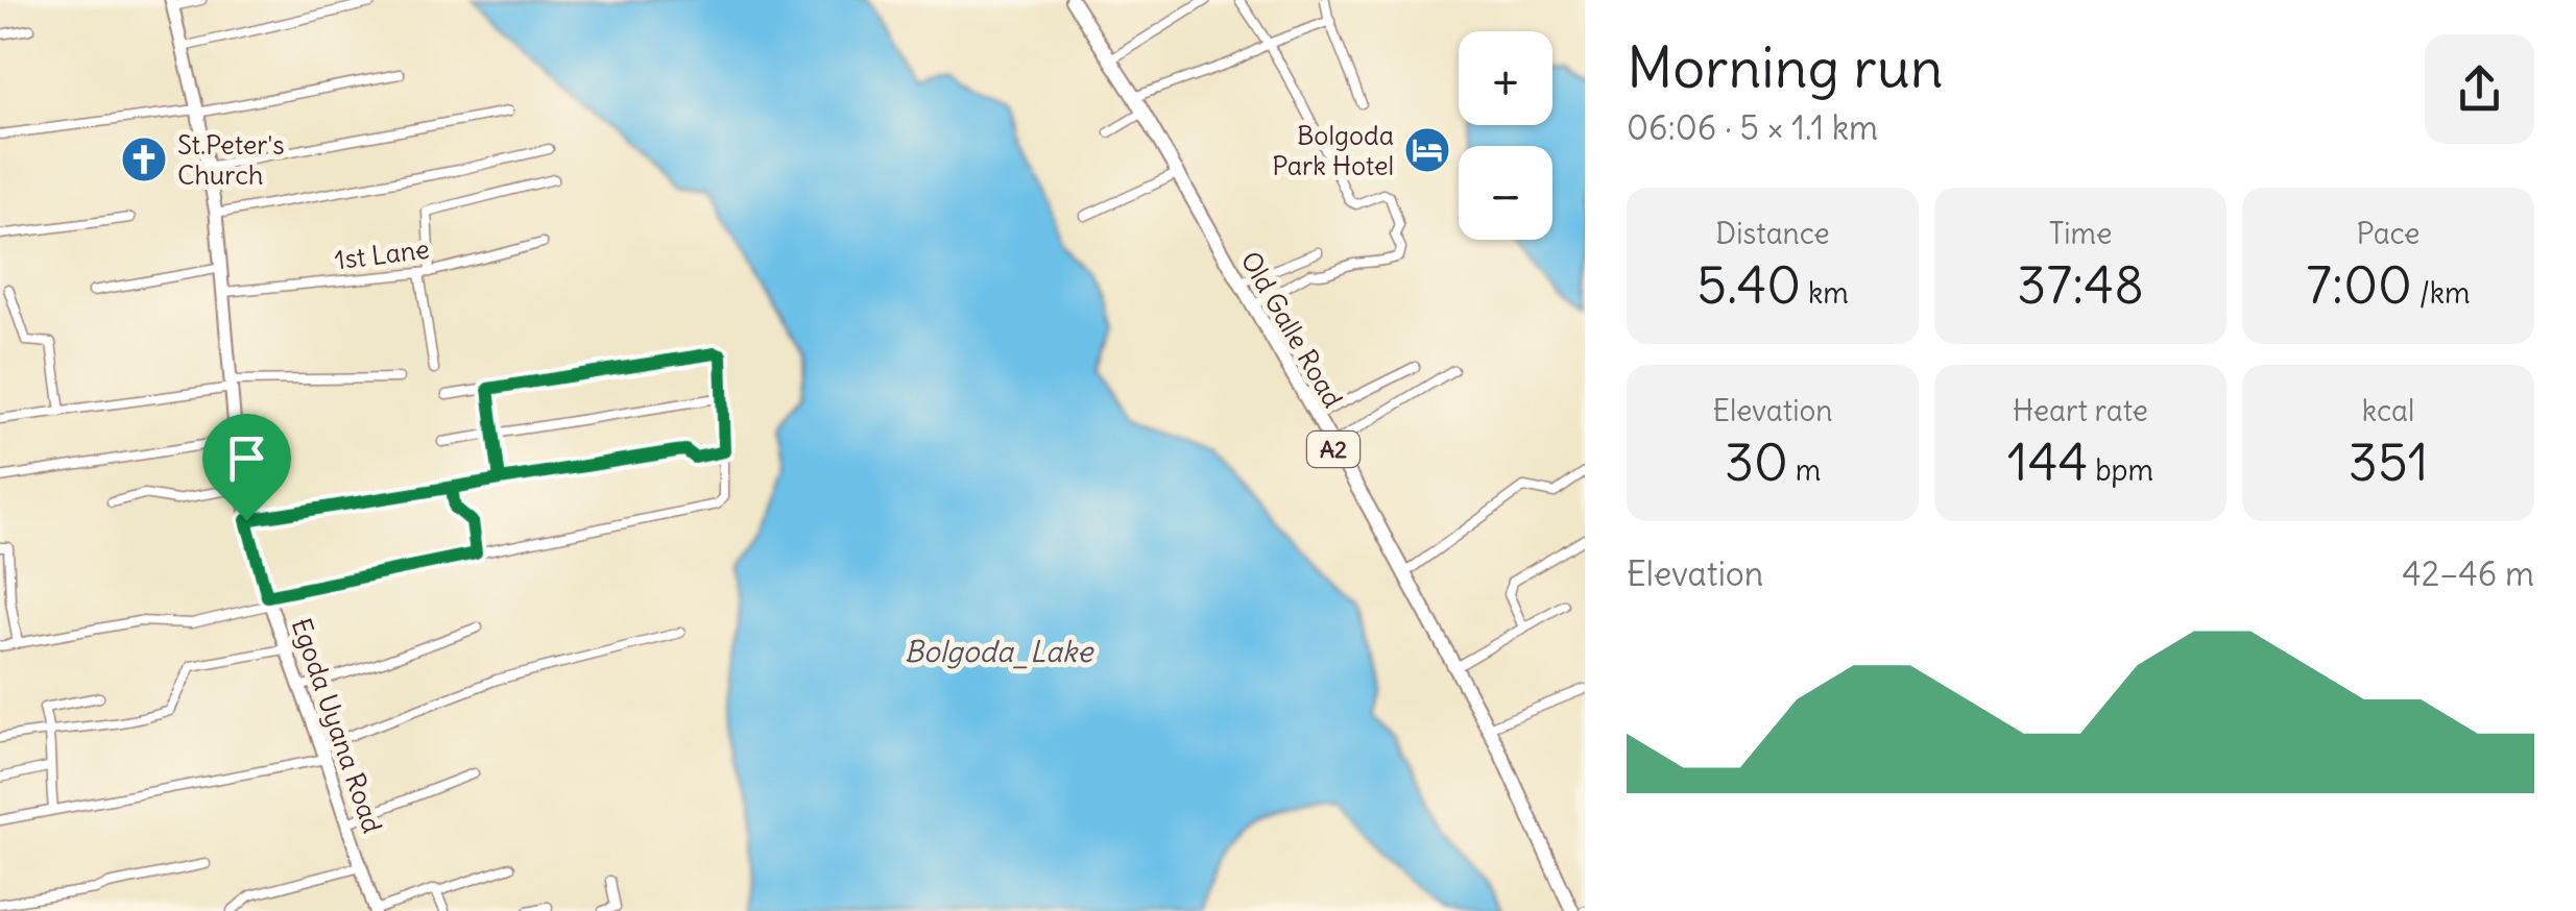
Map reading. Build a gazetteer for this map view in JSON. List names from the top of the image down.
{
  "streets": {
    "highway": ["Old Galle Road", "A2"],
    "main road": ["Egoda Uyana Road"],
    "street": ["1st Lane"]
  },
  "crossings": [
    ["1st Lane", "Egoda Uyana Road"]
  ],
  "water": ["Bolgoda_Lake"],
  "places": {
    "hotel": ["Bolgoda Park Hotel"],
    "church": ["St.Peter's Church"]
  },
  "page": {
    "heading": ["Morning run", "06:06 · 5 × 1.1 km"],
    "map_buttons": ["+", "−"],
    "stats": [
      ["Distance", "5.40 km"],
      ["Time", "37:48"],
      ["Pace", "7:00 /km"],
      ["Elevation", "30 m"],
      ["Heart rate", "144 bpm"],
      ["kcal", "351"]
    ],
    "chart": ["Elevation", "42–46 m"]
  }
}
